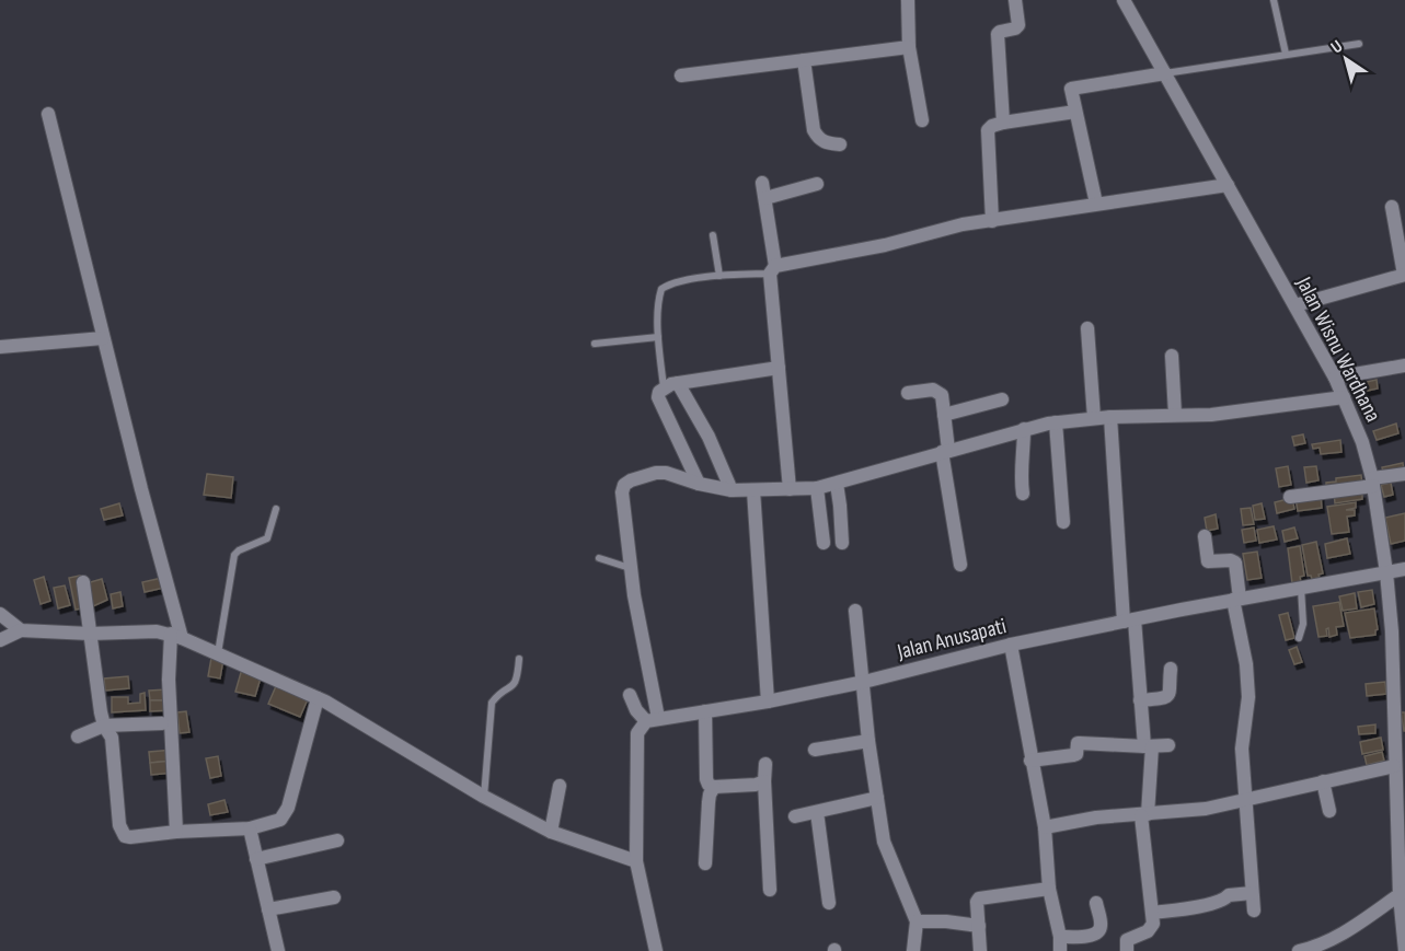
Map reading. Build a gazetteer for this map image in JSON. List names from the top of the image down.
{
  "streets": {
    "street": ["Jalan Wisnu Wardhana", "Jalan Anusapati"]
  },
  "crossings": [
    ["Jalan Wisnu Wardhana", "Jalan Anusapati"]
  ],
  "north": "top left"
}
